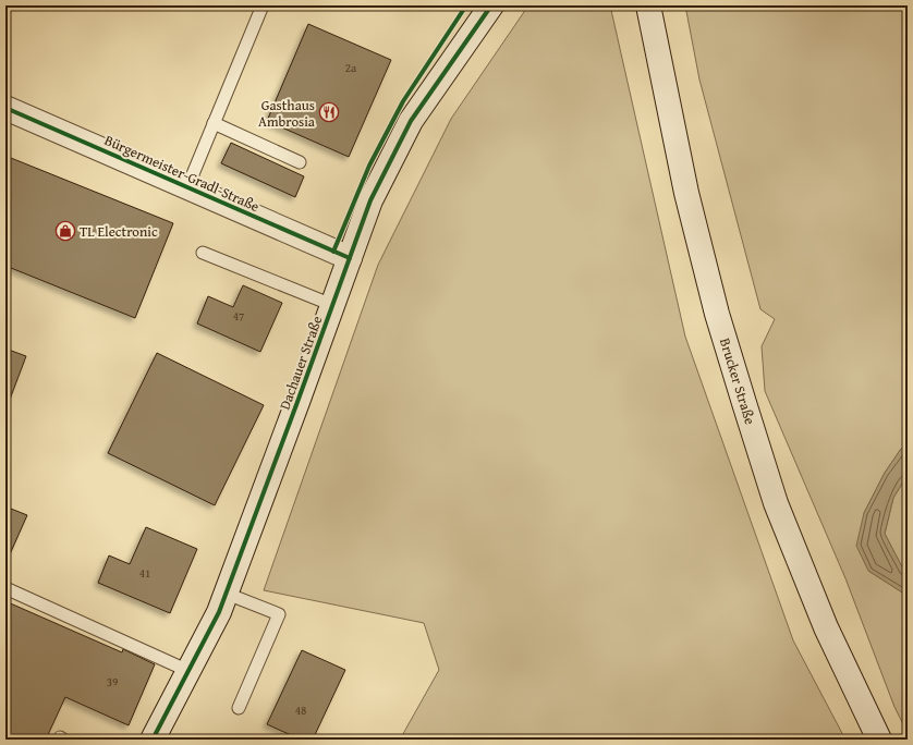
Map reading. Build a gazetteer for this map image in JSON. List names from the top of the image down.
{
  "streets": {
    "street": ["Bürgermeister-Gradl-Straße", "Dachauer Straße", "Brucker Straße"]
  },
  "crossings": [
    ["Bürgermeister-Gradl-Straße", "Dachauer Straße"]
  ],
  "places": {
    "restaurant": ["Gasthaus Ambrosia"],
    "shop": ["TL Electronic"]
  },
  "house_numbers": [
    "2a",
    "47",
    "41",
    "39",
    "48"
  ]
}
